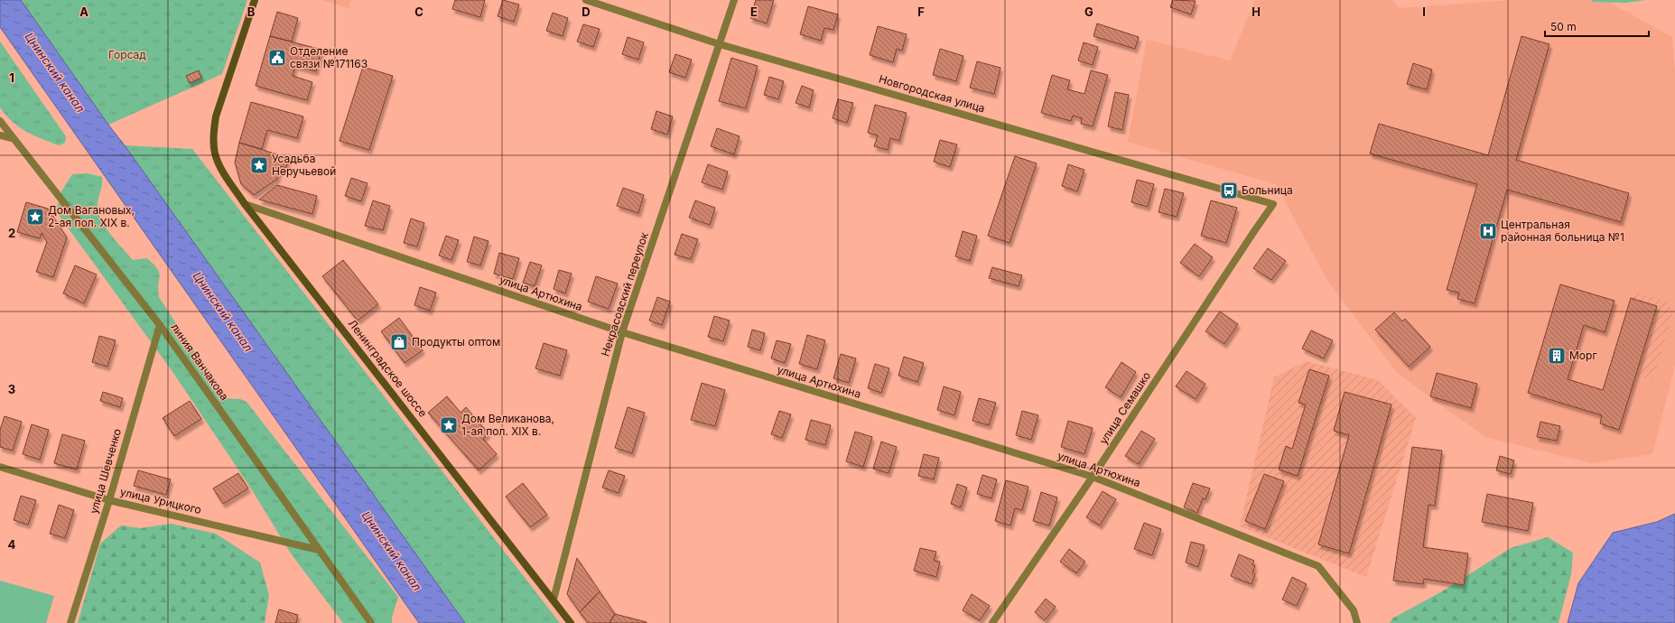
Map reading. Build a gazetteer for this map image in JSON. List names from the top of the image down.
{
  "streets": {
    "street": [
      "Новгородская улица",
      "улица Артюхина",
      "Некрасовский переулок",
      "линия Ванчакова",
      "Ленинградское шоссе",
      "улица Семашко",
      "улица Шевченко",
      "улица Урицкого"
    ]
  },
  "crossings": [
    ["Новгородская улица", "Некрасовский переулок"],
    ["Новгородская улица", "улица Семашко"],
    ["улица Артюхина", "Некрасовский переулок"],
    ["улица Артюхина", "Ленинградское шоссе"],
    ["улица Артюхина", "улица Семашко"],
    ["Некрасовский переулок", "Ленинградское шоссе"],
    ["линия Ванчакова", "улица Шевченко"],
    ["линия Ванчакова", "улица Урицкого"],
    ["улица Шевченко", "улица Урицкого"]
  ],
  "water": ["Цнинский канал"],
  "parks": ["Горсад"],
  "places": {
    "public building": ["Отделение связи №171163"],
    "place": ["Усадьба Неручьевой", "Дом Вагановых, 2-ая пол. XIX в.", "Дом Великанова, 1-ая пол. XIX в."],
    "bus stop": ["Больница"],
    "hospital": ["Центральная районная больница №1"],
    "shop": ["Продукты оптом"],
    "building": ["Морг"]
  },
  "scale_bar": "50 m",
  "grid": {
    "columns": [
      "A",
      "B",
      "C",
      "D",
      "E",
      "F",
      "G",
      "H",
      "I"
    ],
    "rows": [
      "1",
      "2",
      "3",
      "4"
    ]
  }
}
